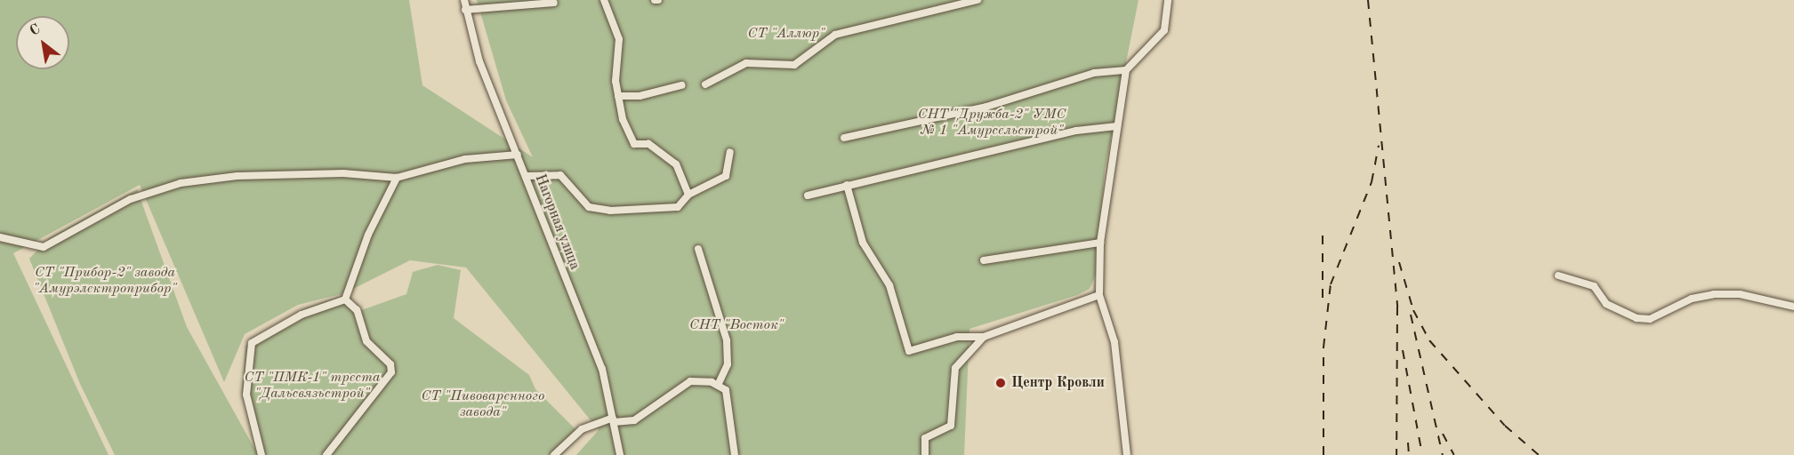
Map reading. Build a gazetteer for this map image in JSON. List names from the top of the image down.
{
  "streets": {
    "street": ["Нагорная улица"]
  },
  "parks": [
    "СТ \"Аллюр\"",
    "СНТ \"Дружба-2\" УМС № 1 \"Амурсельстрой\"",
    "СТ \"Прибор-2\" завода \"Амурэлектроприбор\"",
    "СНТ \"Восток\"",
    "СТ \"ПМК-1\" треста \"Дальсвязьстрой\"",
    "СТ \"Пивоваренного завода\""
  ],
  "places": ["Центр Кровли"],
  "north": "top left"
}
